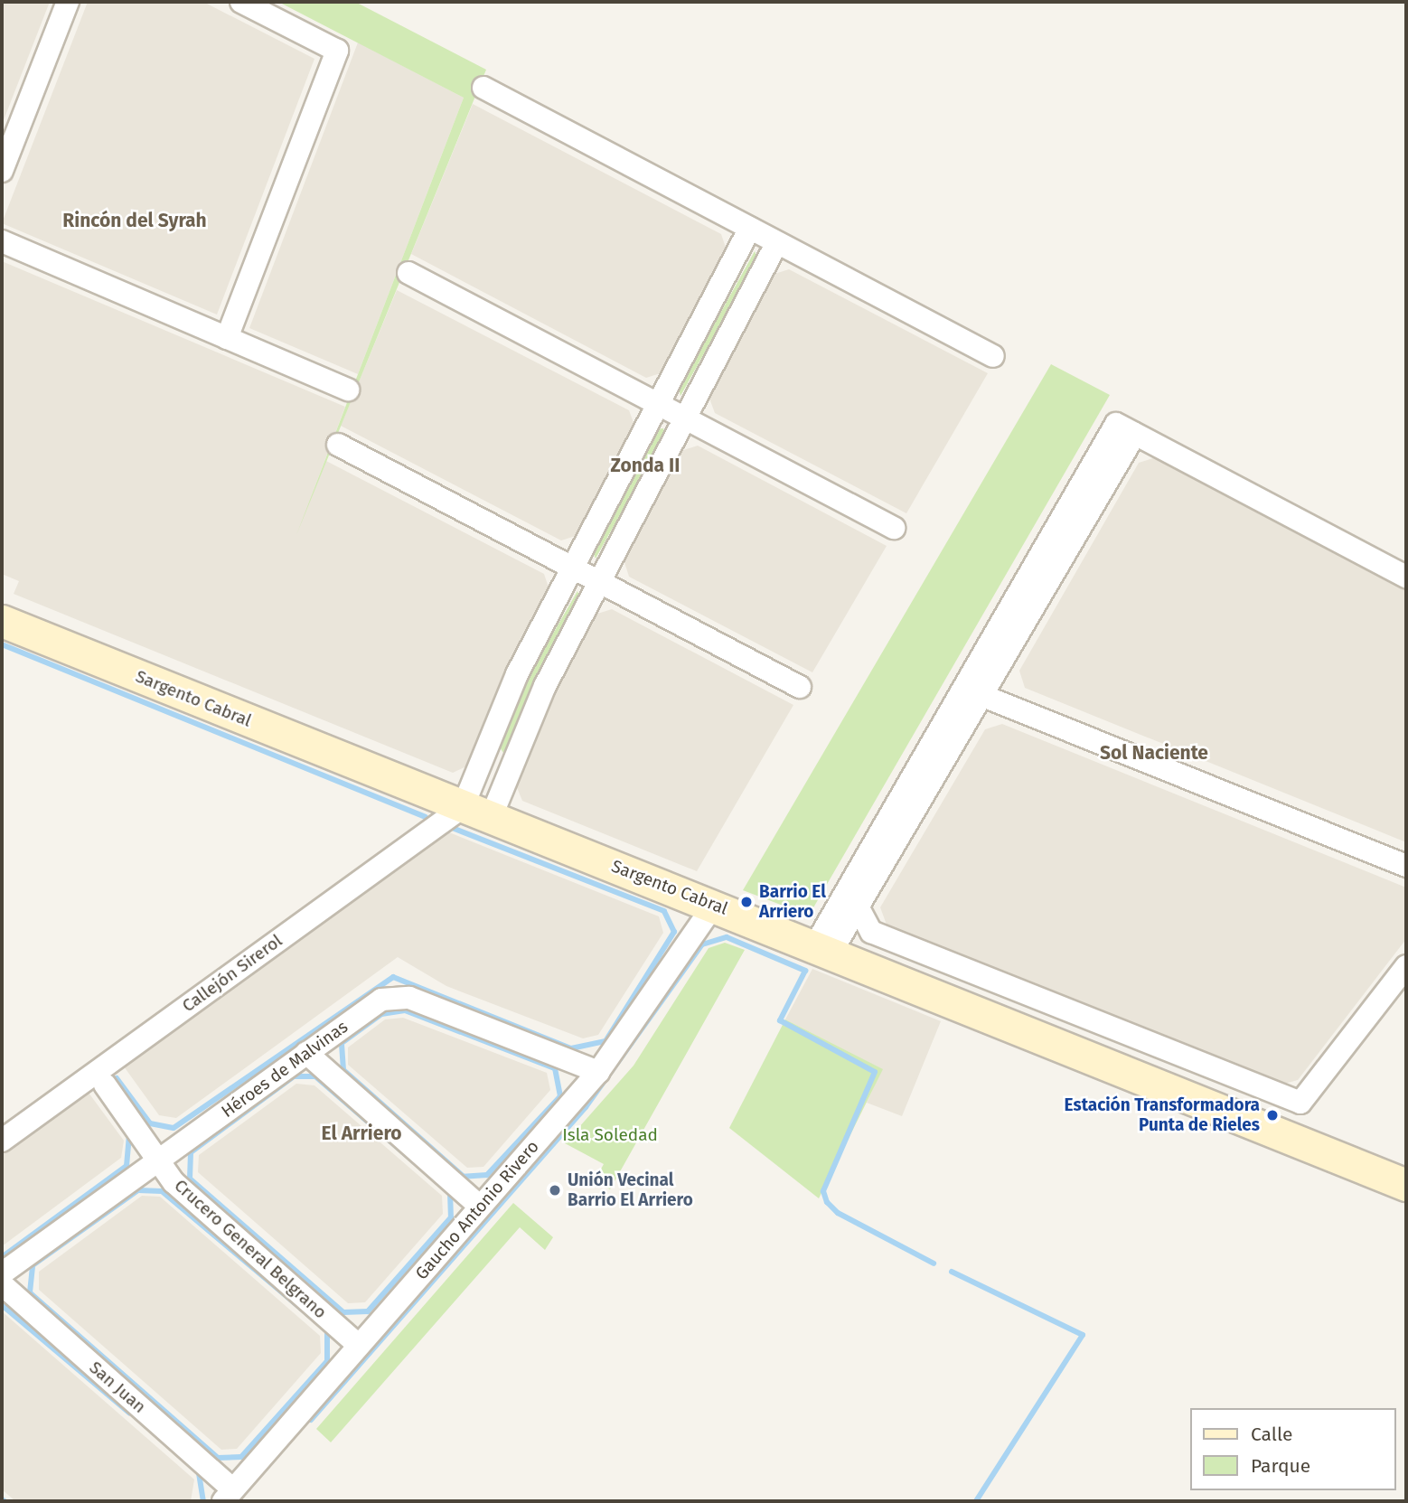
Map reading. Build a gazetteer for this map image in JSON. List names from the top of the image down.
{
  "streets": {
    "main road": ["Sargento Cabral"],
    "street": [
      "Callejón Sirerol",
      "Héroes de Malvinas",
      "Gaucho Antonio Rivero",
      "Crucero General Belgrano",
      "San Juan"
    ]
  },
  "crossings": [
    ["Sargento Cabral", "Callejón Sirerol"],
    ["Sargento Cabral", "Gaucho Antonio Rivero"],
    ["Héroes de Malvinas", "Gaucho Antonio Rivero"],
    ["Héroes de Malvinas", "Crucero General Belgrano"],
    ["Gaucho Antonio Rivero", "Crucero General Belgrano"],
    ["Gaucho Antonio Rivero", "San Juan"]
  ],
  "districts": [
    "Rincón del Syrah",
    "Zonda II",
    "Sol Naciente",
    "El Arriero"
  ],
  "parks": ["Isla Soledad"],
  "places": ["Barrio El Arriero", "Estación Transformadora Punta de Rieles", "Unión Vecinal Barrio El Arriero"],
  "legend": ["Calle", "Parque"]
}
